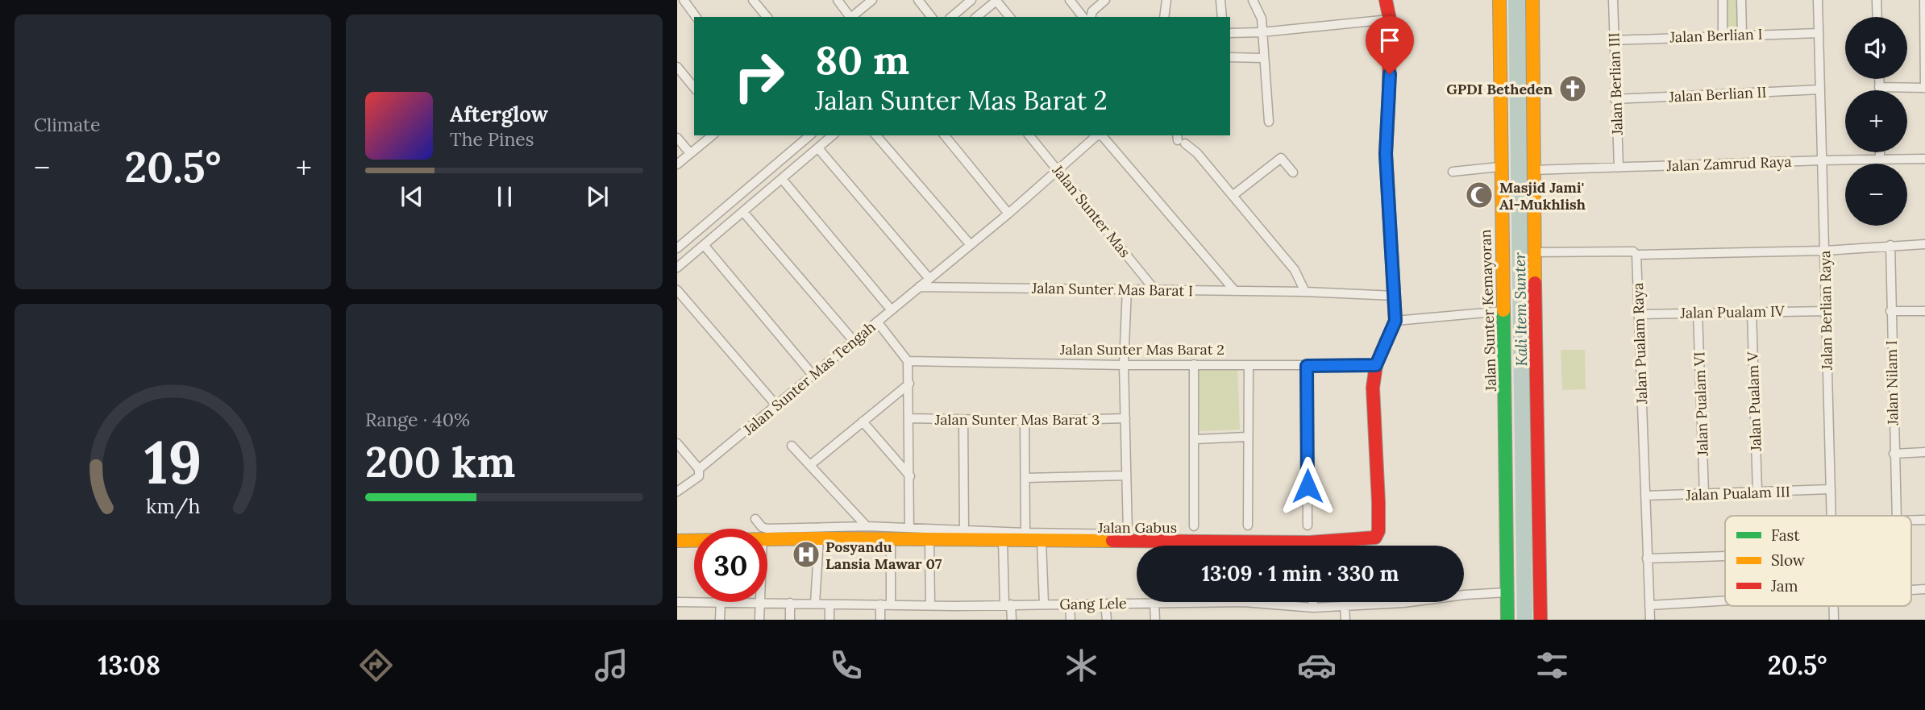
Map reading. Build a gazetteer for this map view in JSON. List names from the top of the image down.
{
  "streets": {
    "street": [
      "Jalan Berlian I",
      "Jalan Berlian III",
      "Jalan Berlian II",
      "Jalan Zamrud Raya",
      "Jalan Sunter Mas",
      "Jalan Sunter Mas Barat I",
      "Jalan Sunter Kemayoran",
      "Jalan Berlian Raya",
      "Jalan Pualam IV",
      "Jalan Pualam Raya",
      "Jalan Sunter Mas Barat 2",
      "Jalan Sunter Mas Tengah",
      "Jalan Nilam I",
      "Jalan Pualam V",
      "Jalan Pualam VI",
      "Jalan Sunter Mas Barat 3",
      "Jalan Pualam III",
      "Jalan Gabus",
      "Gang Lele"
    ]
  },
  "crossings": [
    ["Jalan Berlian I", "Jalan Berlian III"],
    ["Jalan Berlian I", "Jalan Berlian Raya"],
    ["Jalan Berlian III", "Jalan Berlian II"],
    ["Jalan Berlian III", "Jalan Zamrud Raya"],
    ["Jalan Berlian II", "Jalan Berlian Raya"],
    ["Jalan Zamrud Raya", "Jalan Berlian Raya"],
    ["Jalan Sunter Mas", "Jalan Sunter Mas Barat I"],
    ["Jalan Sunter Mas", "Jalan Sunter Mas Tengah"],
    ["Jalan Sunter Mas Barat I", "Jalan Sunter Mas Tengah"],
    ["Jalan Sunter Kemayoran", "Gang Lele"],
    ["Jalan Berlian Raya", "Jalan Pualam IV"],
    ["Jalan Berlian Raya", "Jalan Pualam III"],
    ["Jalan Pualam IV", "Jalan Pualam Raya"],
    ["Jalan Pualam IV", "Jalan Pualam V"],
    ["Jalan Pualam IV", "Jalan Pualam VI"],
    ["Jalan Pualam Raya", "Jalan Pualam III"],
    ["Jalan Sunter Mas Barat 2", "Jalan Gabus"],
    ["Jalan Pualam V", "Jalan Pualam III"],
    ["Jalan Pualam VI", "Jalan Pualam III"]
  ],
  "water": ["Kali Item Sunter"],
  "places": {
    "church": ["GPDI Betheden"],
    "mosque": ["Masjid Jami' Al-Mukhlish"],
    "hospital": ["Posyandu Lansia Mawar 07"]
  },
  "legend": ["Fast", "Slow", "Jam"],
  "page": {
    "tile": [
      "Climate",
      ["Range · 40%", "200 km"]
    ],
    "map_buttons": ["+", "−"],
    "turn": ["80 m", "Jalan Sunter Mas Barat 2"],
    "song": ["Afterglow", "The Pines"],
    "heat": ["−", "20.5°", "+"],
    "limit": "30",
    "trip": "13:09 · 1 min · 330 m",
    "tabs": ["13:08", "20.5°"],
    "gauge": ["19", "km/h"]
  }
}
